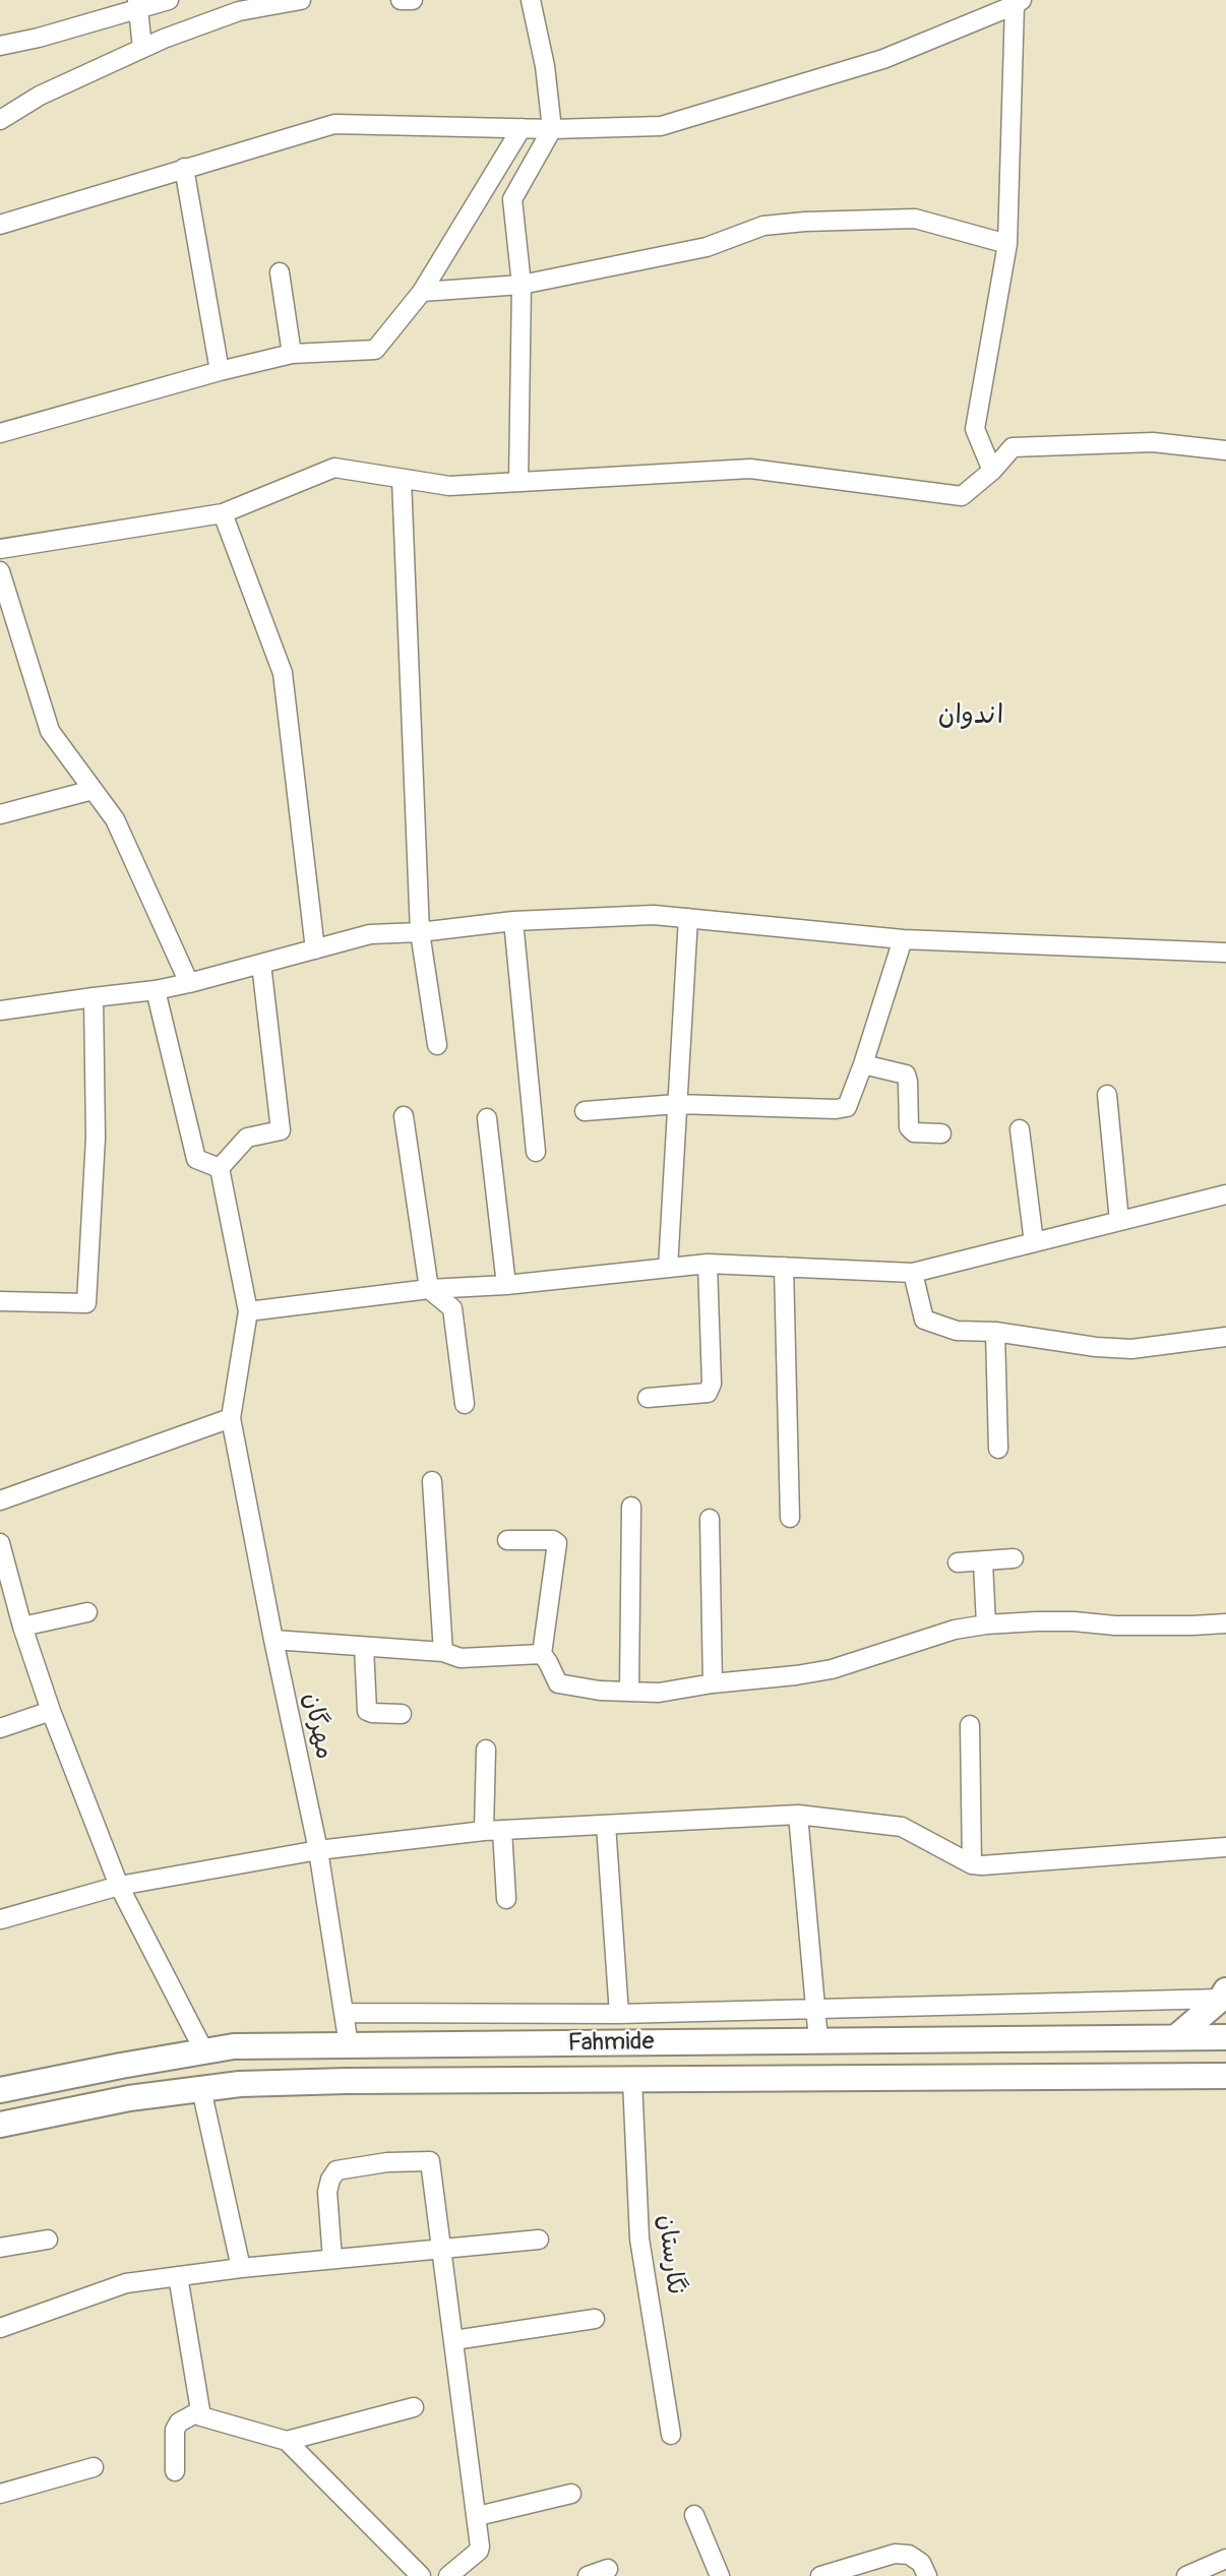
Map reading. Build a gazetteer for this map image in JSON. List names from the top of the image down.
{
  "streets": {
    "main road": ["Fahmide"],
    "street": ["مهرگان", "نگارستان"]
  },
  "crossings": [
    ["مهرگان", "Fahmide"],
    ["Fahmide", "نگارستان"]
  ],
  "districts": ["اندوان"]
}
